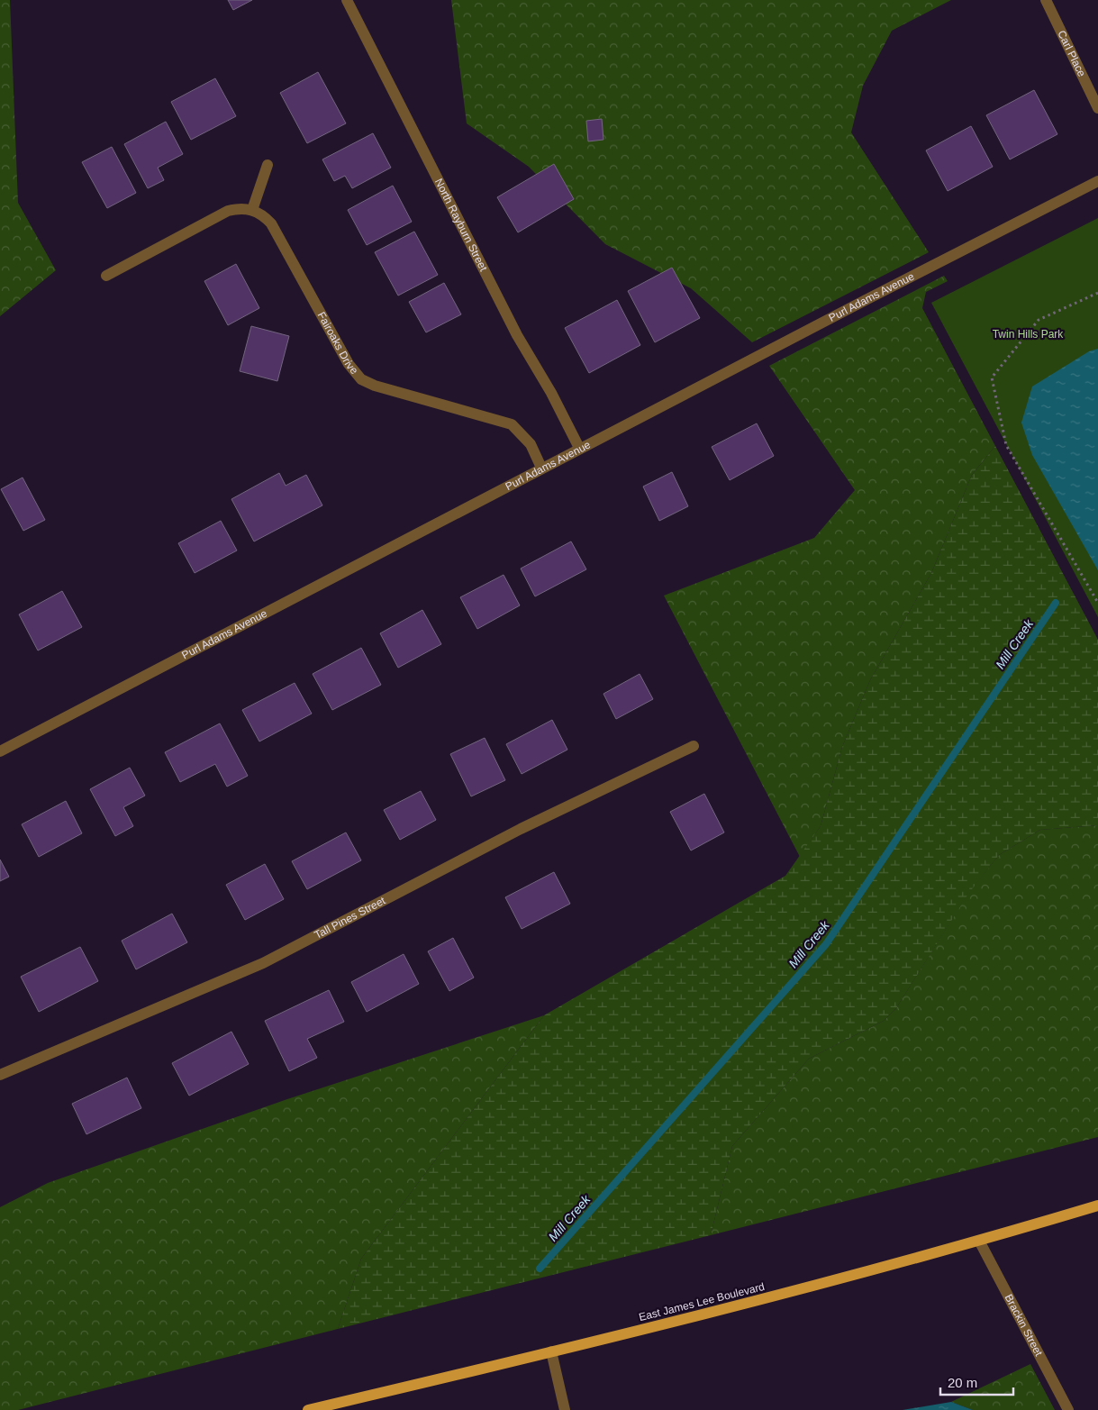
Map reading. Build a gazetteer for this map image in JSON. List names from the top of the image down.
{
  "streets": {
    "main road": ["East James Lee Boulevard"],
    "street": [
      "Carl Place",
      "North Rayburn Street",
      "Purl Adams Avenue",
      "Fairoaks Drive",
      "Tall Pines Street",
      "Brackin Street"
    ]
  },
  "crossings": [
    ["North Rayburn Street", "Purl Adams Avenue"],
    ["Purl Adams Avenue", "Fairoaks Drive"],
    ["East James Lee Boulevard", "Brackin Street"]
  ],
  "water": ["Mill Creek"],
  "parks": ["Twin Hills Park"],
  "scale_bar": "20 m"
}
